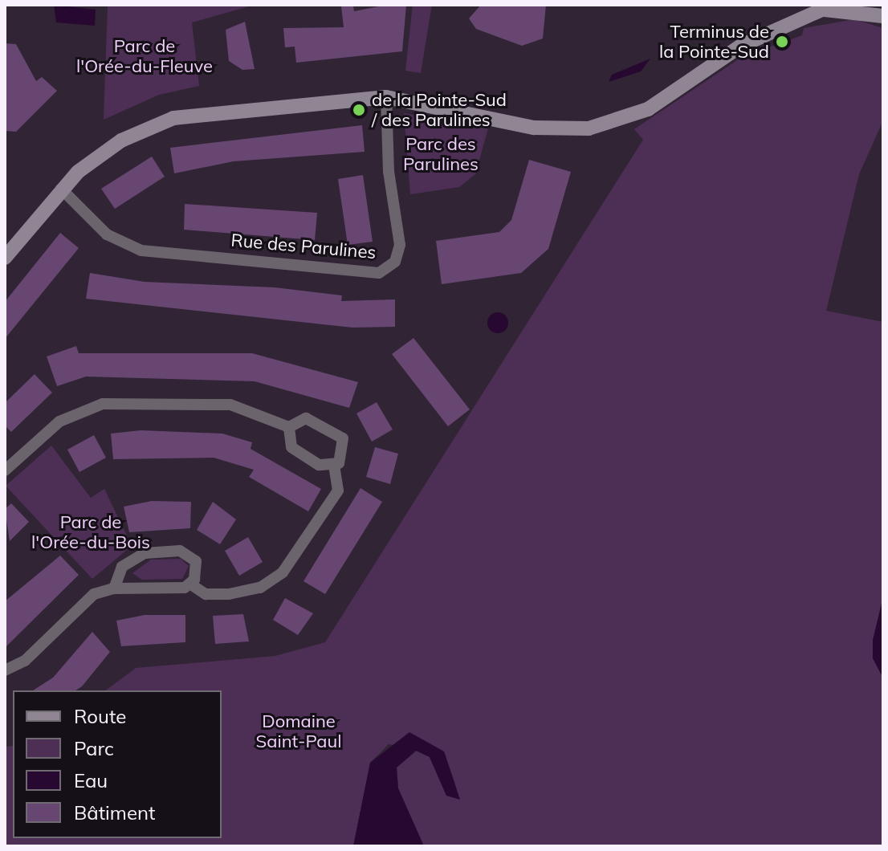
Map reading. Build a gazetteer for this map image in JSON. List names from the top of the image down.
{
  "streets": {
    "street": ["Rue des Parulines"]
  },
  "parks": [
    "Parc de l'Orée-du-Fleuve",
    "Parc des Parulines",
    "Parc de l'Orée-du-Bois",
    "Domaine Saint-Paul"
  ],
  "places": ["Terminus de la Pointe-Sud", "de la Pointe-Sud / des Parulines"],
  "legend": [
    "Route",
    "Parc",
    "Eau",
    "Bâtiment"
  ]
}
